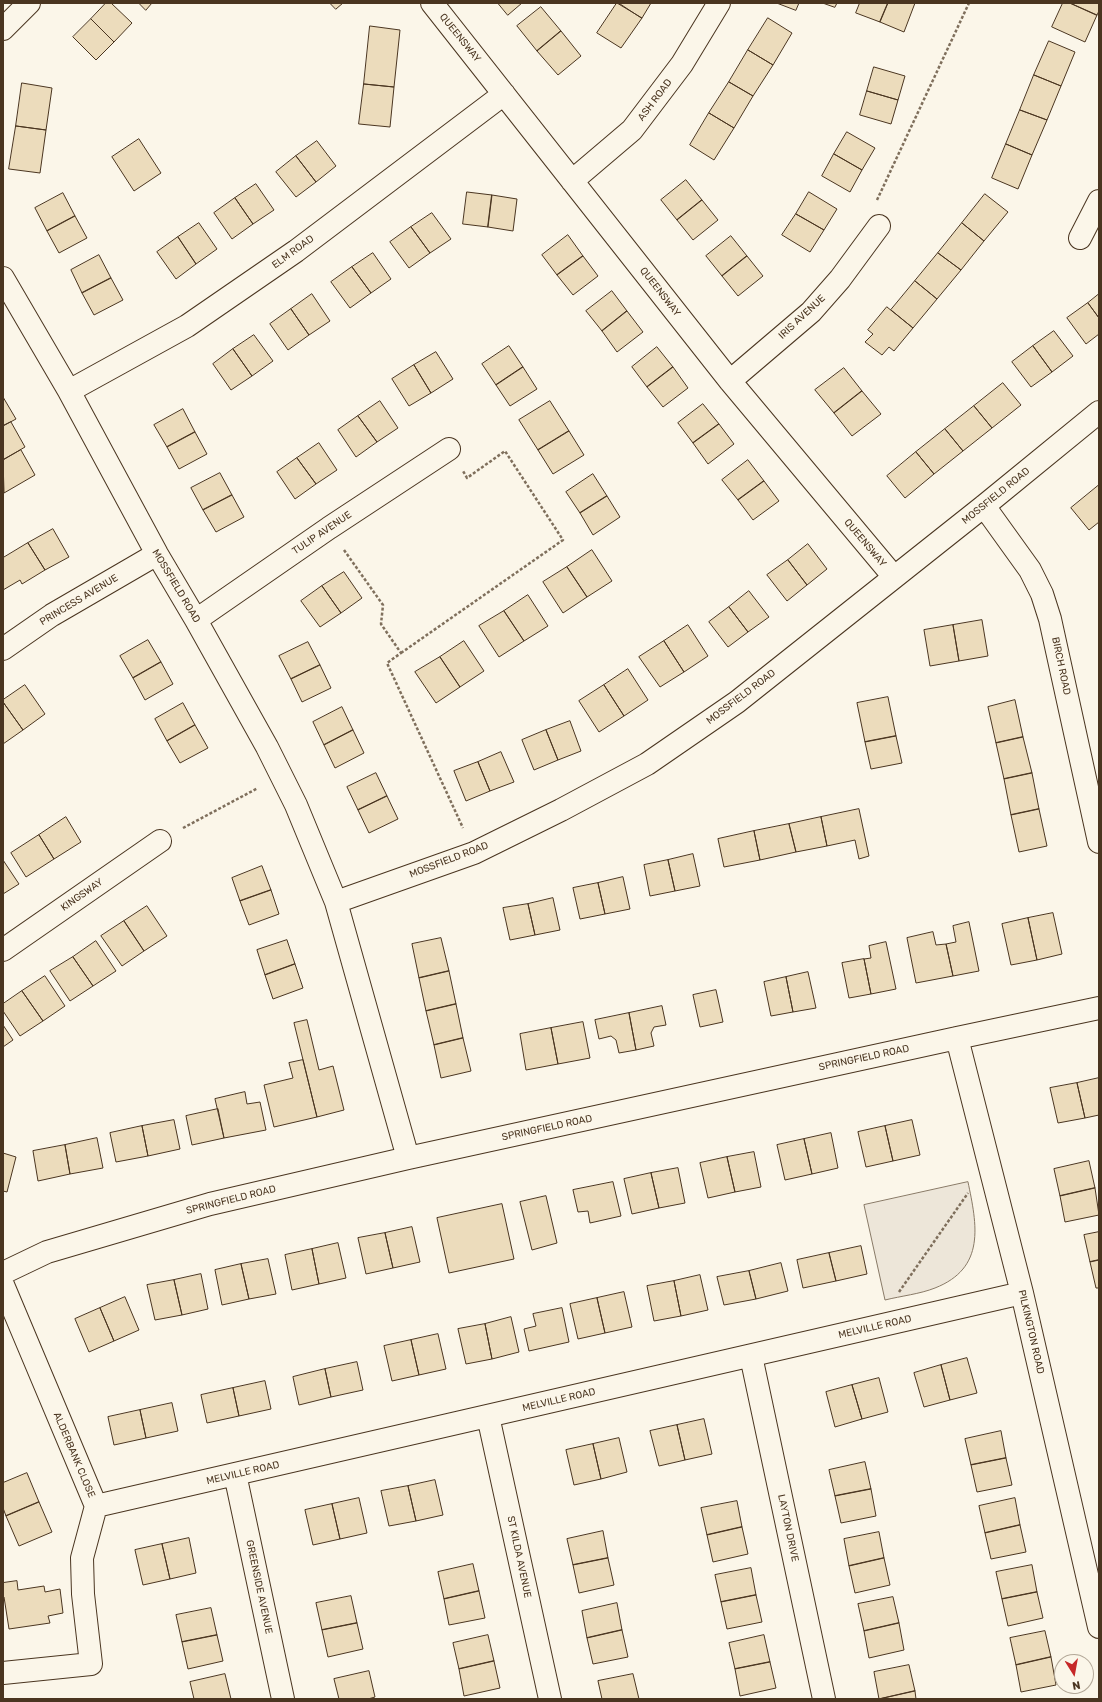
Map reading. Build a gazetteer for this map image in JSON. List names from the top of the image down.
{
  "streets": {
    "street": [
      "QUEENSWAY",
      "ASH ROAD",
      "ELM ROAD",
      "IRIS AVENUE",
      "MOSSFIELD ROAD",
      "TULIP AVENUE",
      "PRINCESS AVENUE",
      "BIRCH ROAD",
      "KINGSWAY",
      "SPRINGFIELD ROAD",
      "MELVILLE ROAD",
      "PILKINGTON ROAD",
      "ALDERBANK CLOSE",
      "LAYTON DRIVE",
      "ST KILDA AVENUE",
      "GREENSIDE AVENUE"
    ]
  },
  "crossings": [
    ["QUEENSWAY", "ASH ROAD"],
    ["QUEENSWAY", "ELM ROAD"],
    ["QUEENSWAY", "IRIS AVENUE"],
    ["QUEENSWAY", "MOSSFIELD ROAD"],
    ["ELM ROAD", "MOSSFIELD ROAD"],
    ["MOSSFIELD ROAD", "TULIP AVENUE"],
    ["MOSSFIELD ROAD", "PRINCESS AVENUE"],
    ["MOSSFIELD ROAD", "BIRCH ROAD"],
    ["MOSSFIELD ROAD", "SPRINGFIELD ROAD"],
    ["SPRINGFIELD ROAD", "PILKINGTON ROAD"],
    ["MELVILLE ROAD", "PILKINGTON ROAD"],
    ["MELVILLE ROAD", "ALDERBANK CLOSE"],
    ["MELVILLE ROAD", "LAYTON DRIVE"],
    ["MELVILLE ROAD", "ST KILDA AVENUE"],
    ["MELVILLE ROAD", "GREENSIDE AVENUE"]
  ],
  "north": "bottom"
}
